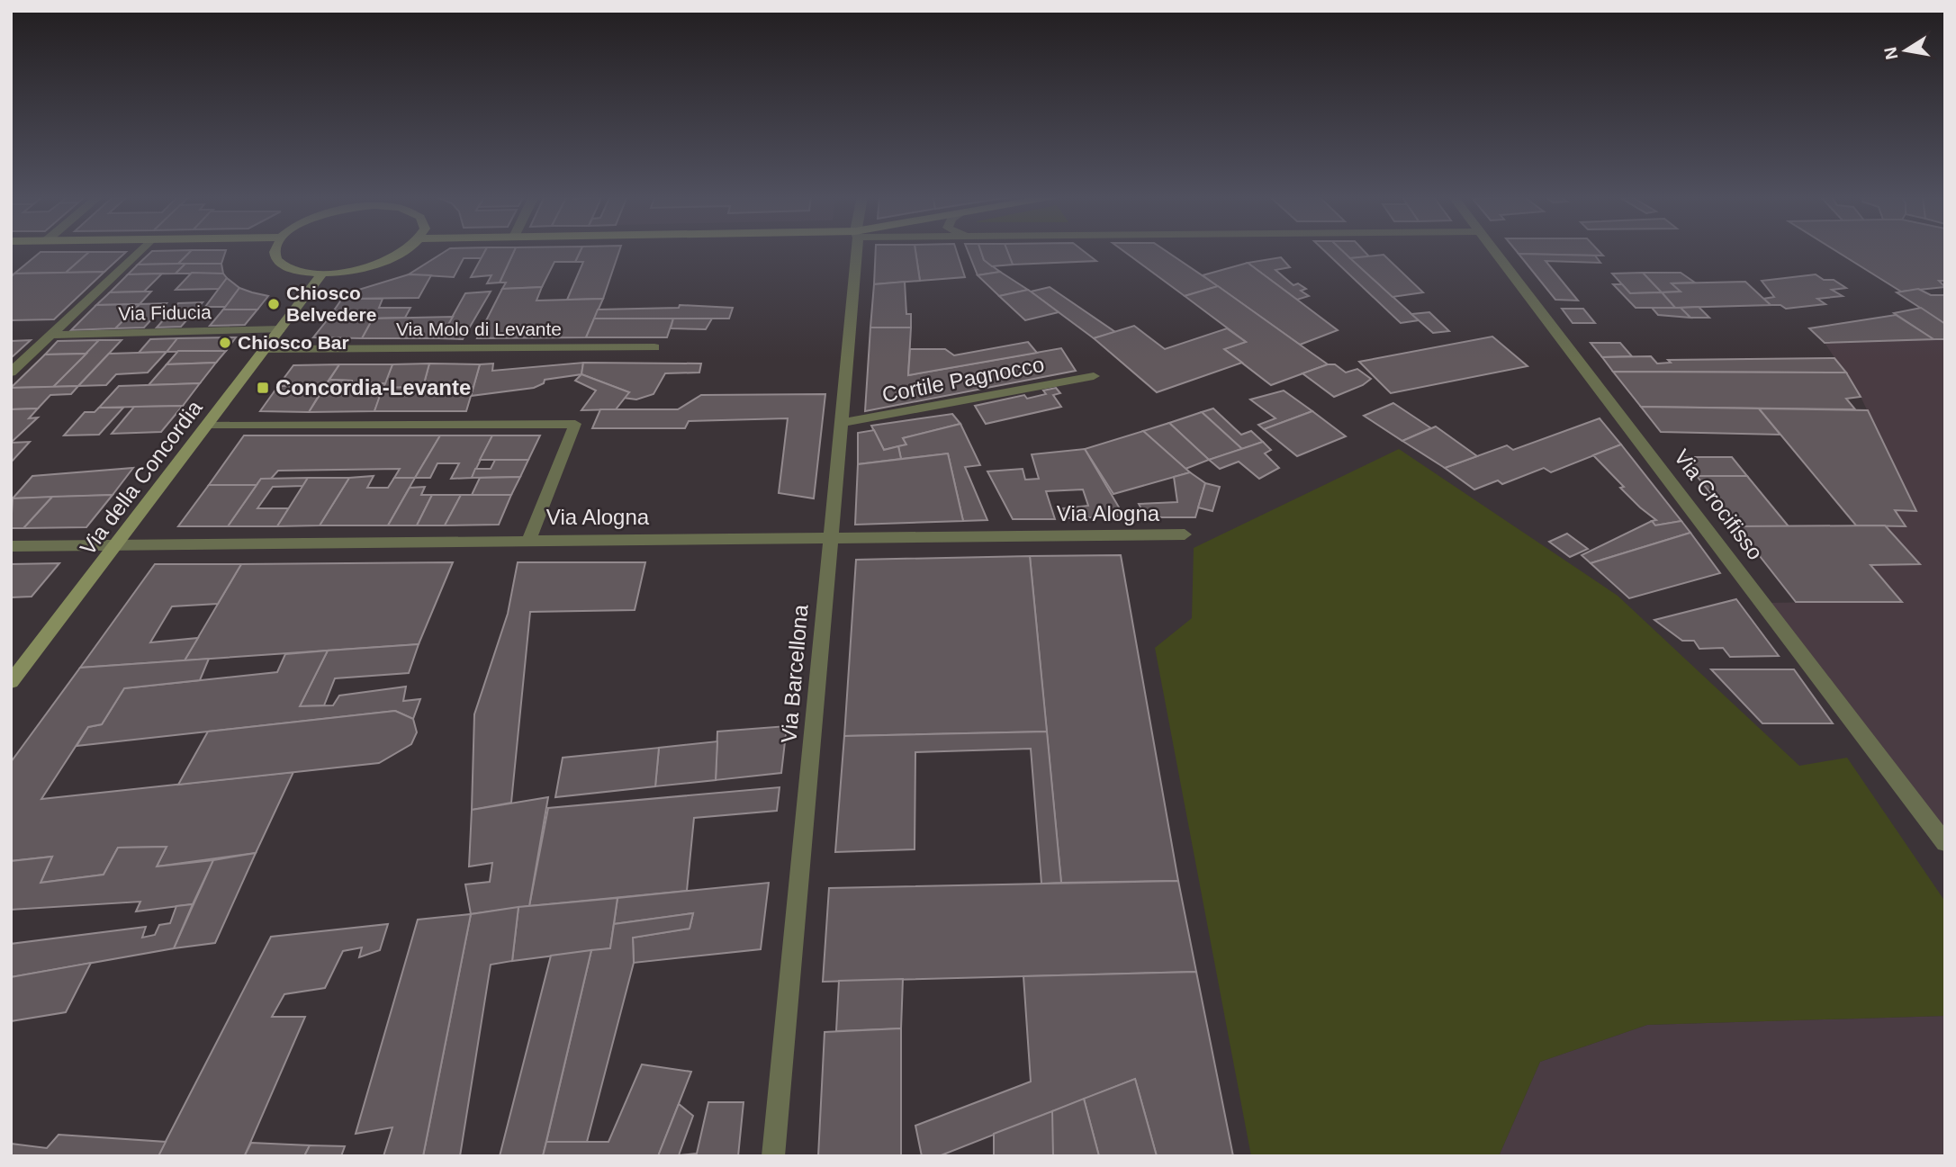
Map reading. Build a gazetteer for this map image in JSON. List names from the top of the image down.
{
  "streets": {
    "main road": ["Via della Concordia"],
    "street": [
      "Via Fiducia",
      "Via Molo di Levante",
      "Cortile Pagnocco",
      "Via Crocifisso",
      "Via Alogna",
      "Via Barcellona"
    ]
  },
  "crossings": [
    ["Via Fiducia", "Via della Concordia"],
    ["Via Molo di Levante", "Via della Concordia"],
    ["Cortile Pagnocco", "Via Barcellona"],
    ["Via della Concordia", "Via Alogna"],
    ["Via Alogna", "Via Barcellona"]
  ],
  "places": {
    "other": ["Chiosco Belvedere", "Chiosco Bar"],
    "transit": ["Concordia-Levante"]
  },
  "north": "left"
}
